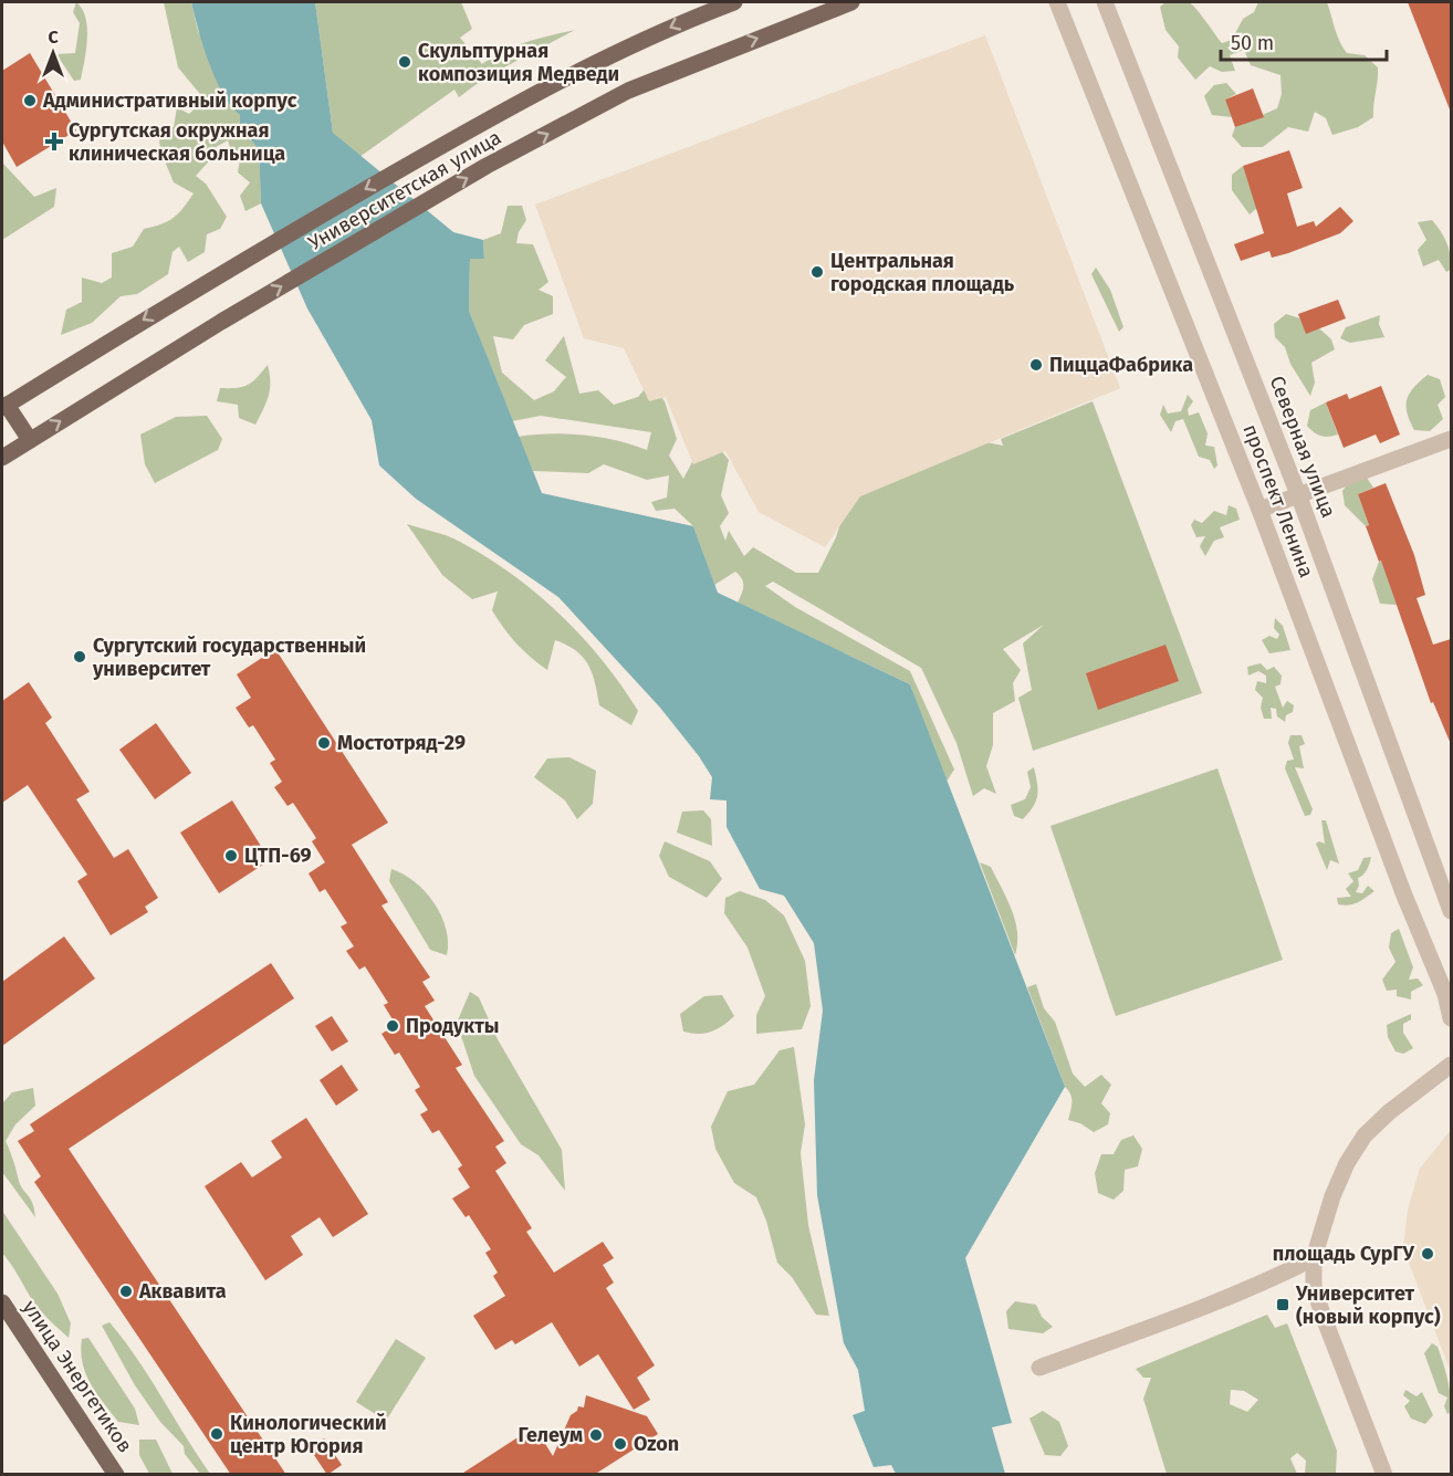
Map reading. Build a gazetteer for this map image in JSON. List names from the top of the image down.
{
  "streets": {
    "main road": ["Университетская улица", "улица Энергетиков"],
    "street": ["Северная улица", "проспект Ленина"]
  },
  "places": {
    "other": [
      "Скульптурная композиция Медведи",
      "Административный корпус",
      "Центральная городская площадь",
      "ПиццаФабрика",
      "Сургутский государственный университет",
      "Мостотряд-29",
      "ЦТП-69",
      "Продукты",
      "площадь СурГУ",
      "Аквавита",
      "Кинологический центр Югория",
      "Гелеум",
      "Ozon"
    ],
    "health": ["Сургутская окружная клиническая больница"],
    "transit": ["Университет (новый корпус)"]
  },
  "scale_bar": "50 m",
  "north": "top"
}
